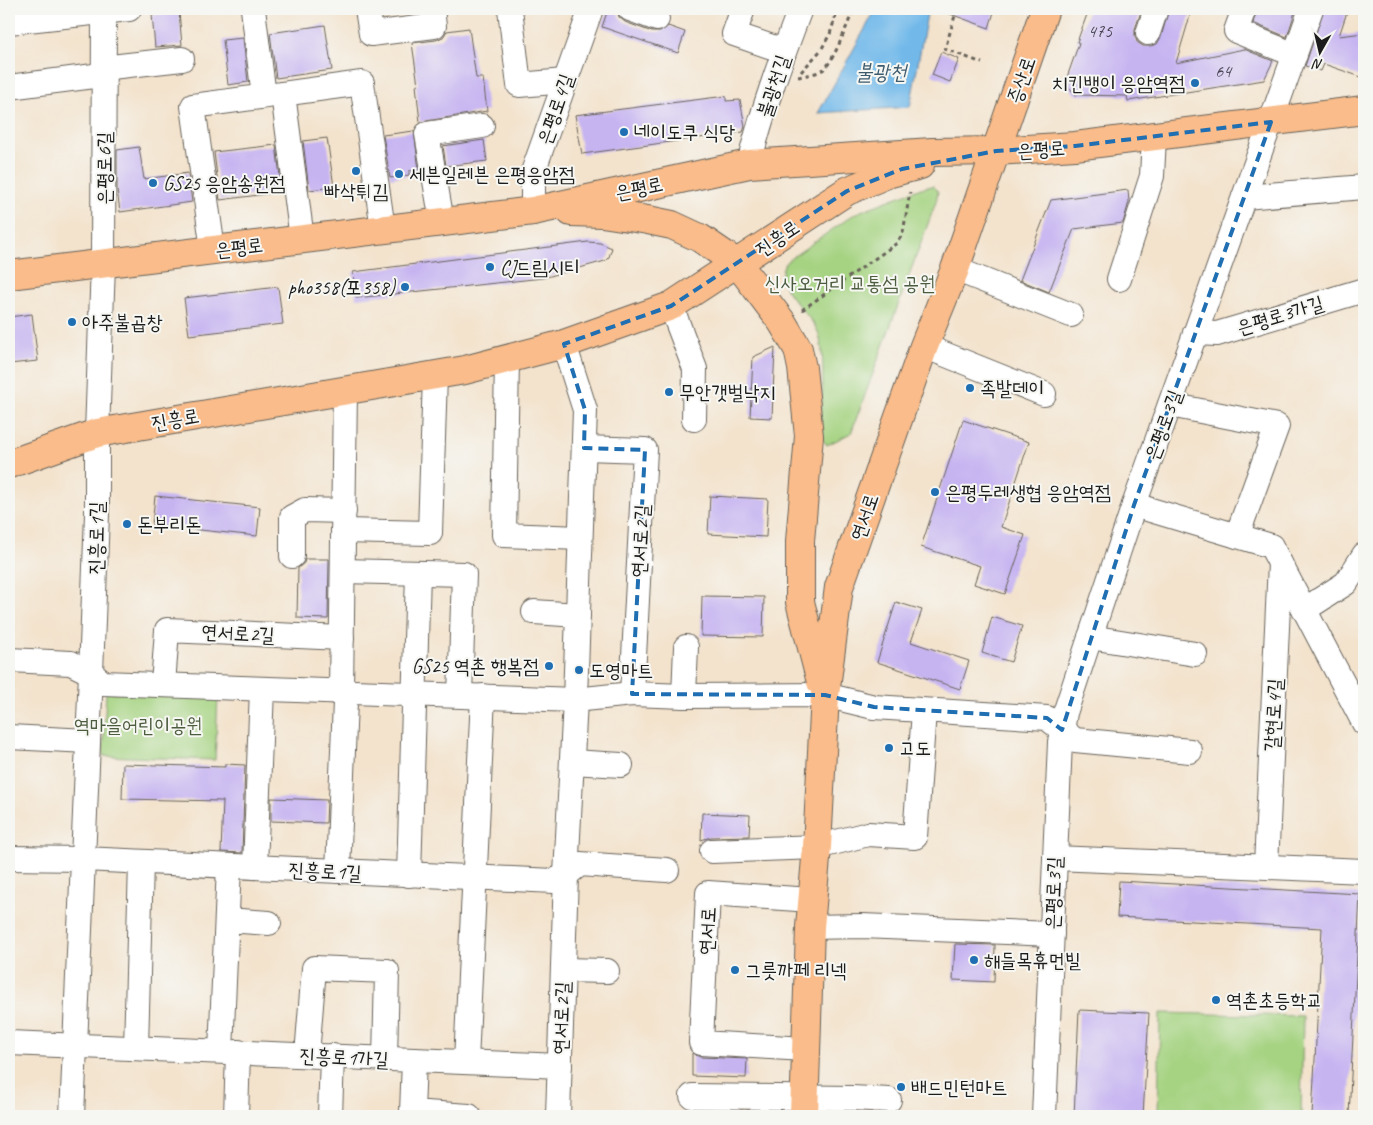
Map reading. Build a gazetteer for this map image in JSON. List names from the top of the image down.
{
  "streets": {
    "main road": [
      "증산로",
      "은평로",
      "진흥로",
      "연서로"
    ],
    "street": [
      "불광천길",
      "은평로4길",
      "은평로6길",
      "은평로3가길",
      "은평로3길",
      "진흥로1길",
      "연서로2길",
      "갈현로4길",
      "진흥로1가길"
    ]
  },
  "crossings": [
    ["증산로", "은평로"],
    ["증산로", "진흥로"],
    ["증산로", "연서로"],
    ["불광천길", "은평로"],
    ["은평로4길", "은평로"],
    ["은평로", "은평로6길"],
    ["은평로", "진흥로"],
    ["은평로", "은평로3길"],
    ["은평로", "연서로"],
    ["은평로6길", "진흥로"],
    ["은평로6길", "진흥로1길"],
    ["진흥로", "연서로"],
    ["진흥로", "진흥로1길"],
    ["은평로3가길", "은평로3길"],
    ["진흥로1길", "연서로2길"],
    ["진흥로1길", "진흥로1가길"],
    ["연서로2길", "진흥로1가길"]
  ],
  "water": ["불광천"],
  "parks": ["신사오거리 교통섬 공원", "역마을어린이공원"],
  "places": [
    "치킨뱅이 응암역점",
    "네이도쿠 식당",
    "빠삭튀김",
    "세븐일레븐 은평응암점",
    "GS25 응암송원점",
    "CJ드림시티",
    "pho358(포358)",
    "아주불곱창",
    "족발데이",
    "무안갯벌낙지",
    "은평두레생협 응암역점",
    "돈부리돈",
    "GS25 역촌 행복점",
    "도영마트",
    "고도",
    "해들목휴먼빌",
    "그릇까페 리넥",
    "역촌초등학교",
    "배드민턴마트"
  ],
  "house_numbers": ["475", "64"],
  "north": "bottom"
}
